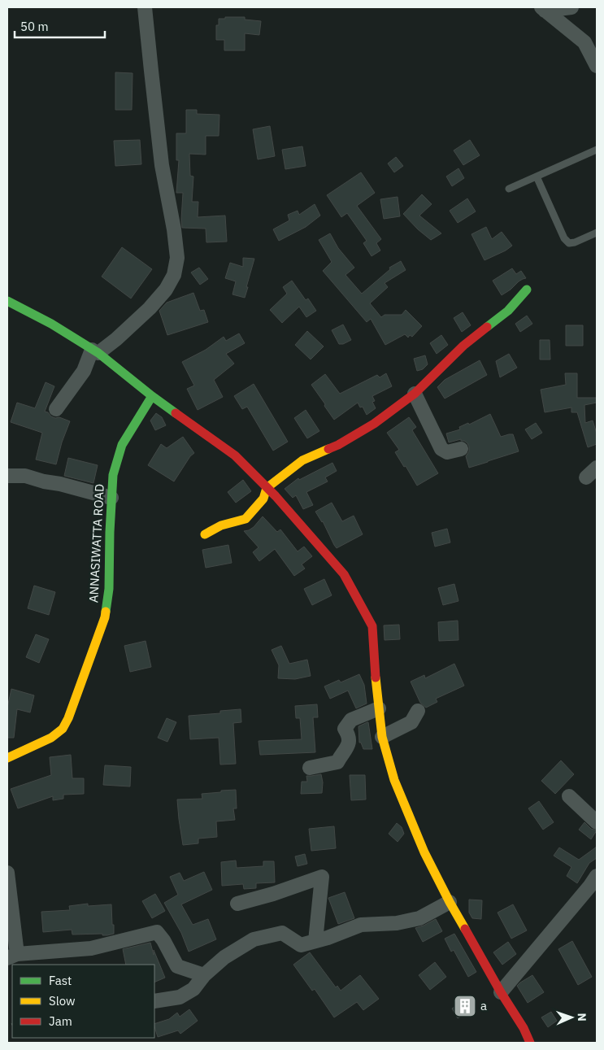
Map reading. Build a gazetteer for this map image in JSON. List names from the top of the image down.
{
  "streets": {
    "street": ["ANNASIWATTA ROAD"]
  },
  "places": {
    "building": ["a"]
  },
  "legend": ["Fast", "Slow", "Jam"],
  "scale_bar": "50 m",
  "north": "right"
}
